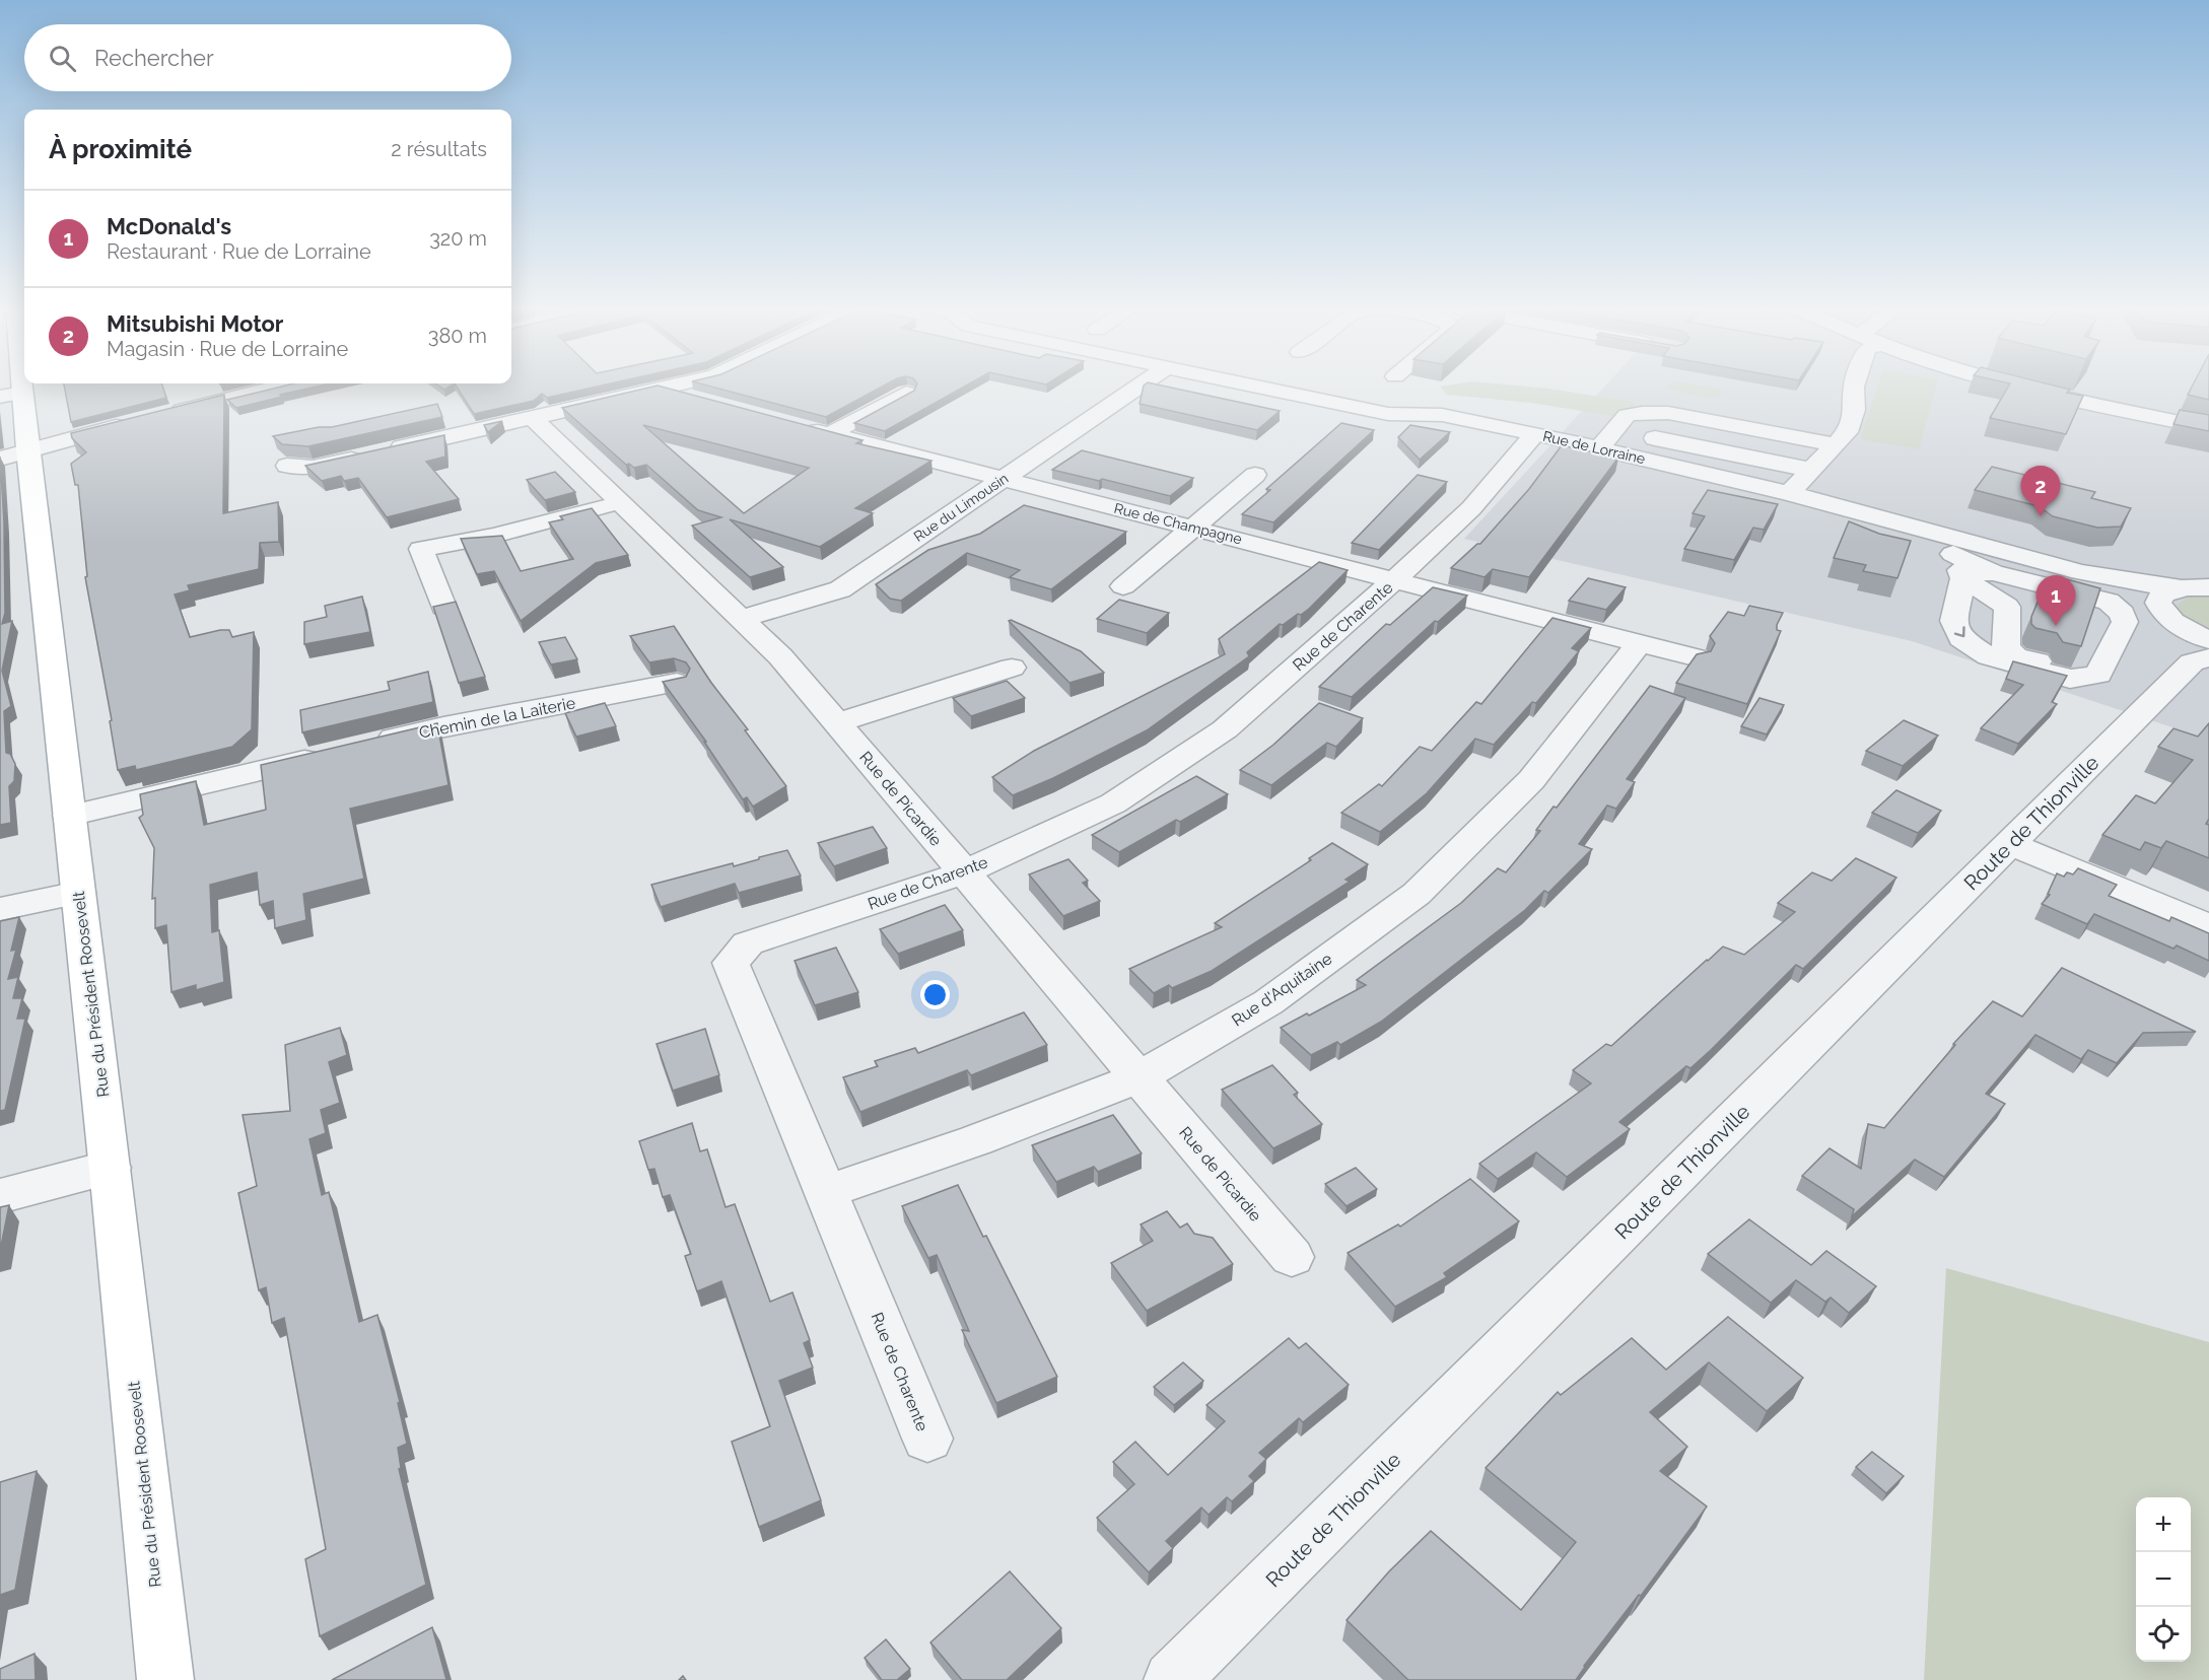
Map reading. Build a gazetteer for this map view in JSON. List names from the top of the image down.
{
  "streets": {
    "main road": ["Rue du Président Roosevelt"],
    "street": [
      "Rue de Lorraine",
      "Rue du Limousin",
      "Rue de Champagne",
      "Rue de Charente",
      "Chemin de la Laiterie",
      "Rue de Picardie",
      "Route de Thionville",
      "Rue d'Aquitaine"
    ]
  },
  "crossings": [
    ["Rue de Lorraine", "Rue de Charente"],
    ["Rue de Lorraine", "Route de Thionville"],
    ["Rue du Limousin", "Rue de Champagne"],
    ["Rue du Limousin", "Rue de Picardie"],
    ["Rue de Champagne", "Rue de Charente"],
    ["Rue de Champagne", "Rue d'Aquitaine"],
    ["Rue de Charente", "Rue de Picardie"],
    ["Rue de Charente", "Rue d'Aquitaine"],
    ["Rue de Picardie", "Rue d'Aquitaine"]
  ],
  "page": {
    "search": "Rechercher",
    "heading": ["À proximité", "2 résultats"],
    "list": [
      {
        "mark": "1",
        "name": "McDonald's",
        "note": "Restaurant · Rue de Lorraine",
        "value": "320 m"
      },
      {
        "mark": "2",
        "name": "Mitsubishi Motor",
        "note": "Magasin · Rue de Lorraine",
        "value": "380 m"
      }
    ],
    "pins": ["2", "1"],
    "map_buttons": ["+", "−"]
  }
}
